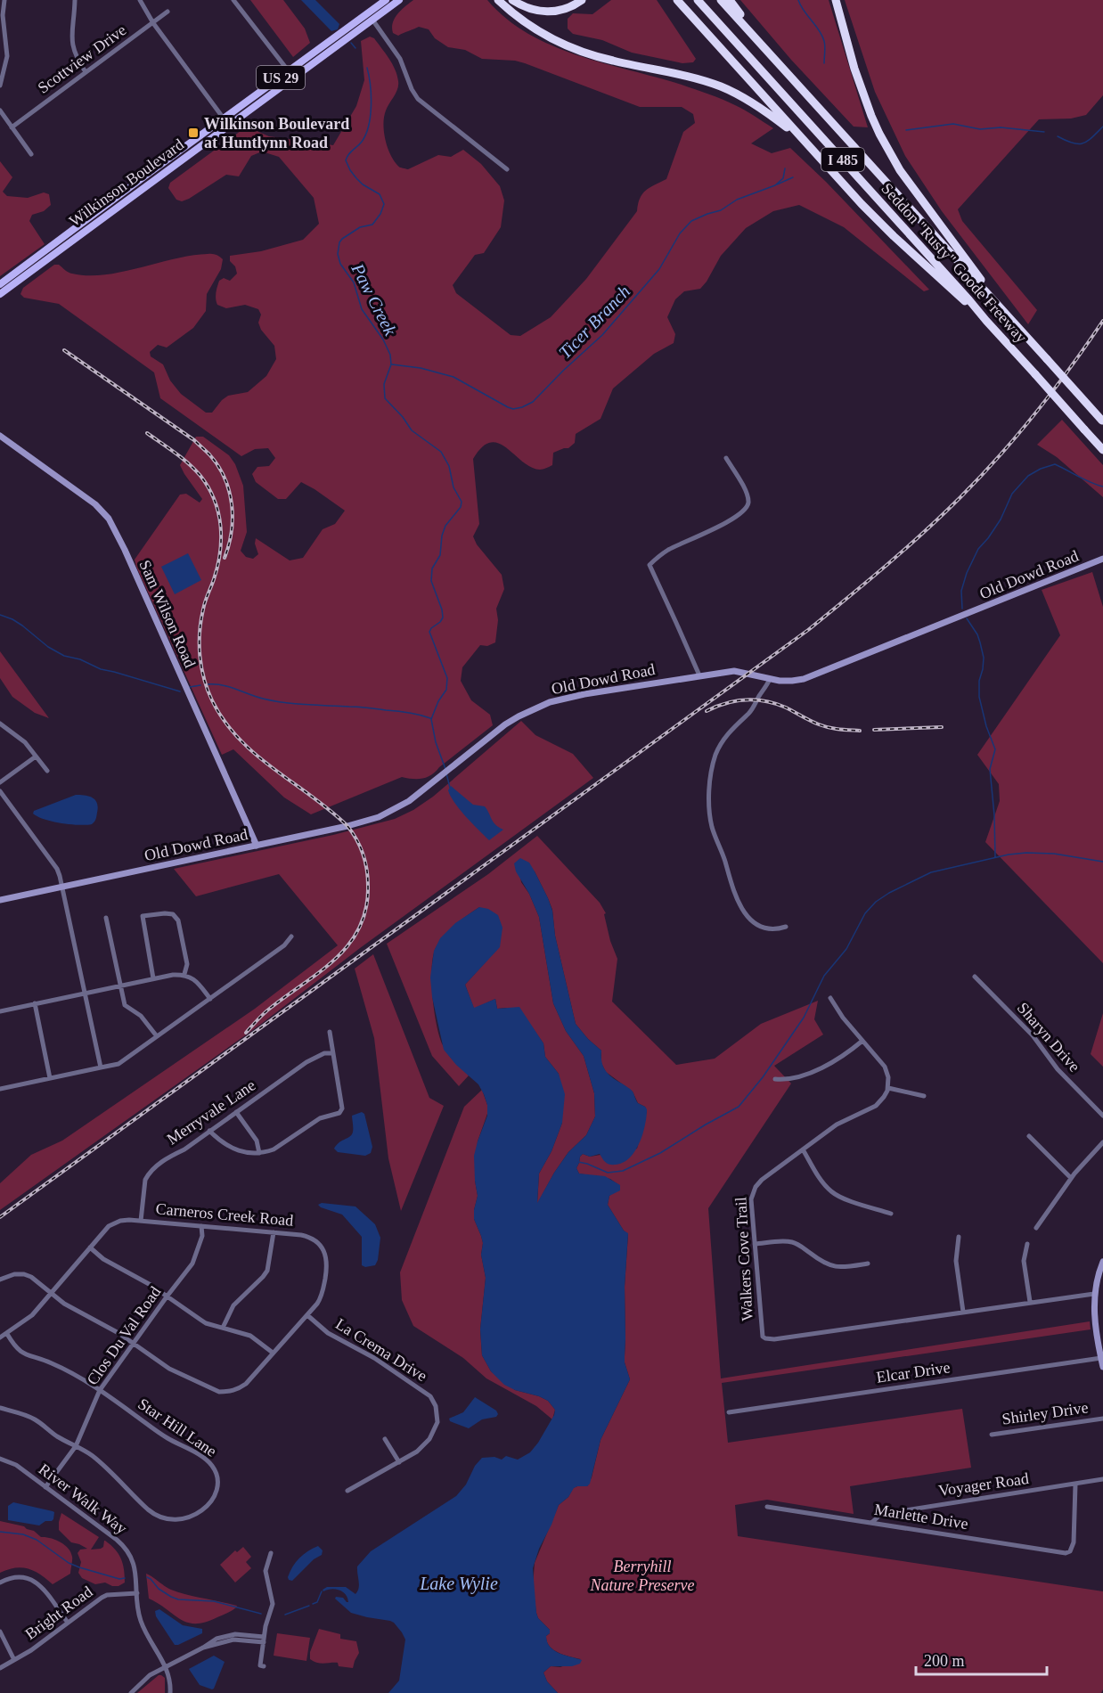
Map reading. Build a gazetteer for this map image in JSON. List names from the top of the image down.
{
  "streets": {
    "highway": ["I 485", "Seddon \"Rusty\" Goode Freeway"],
    "main road": ["US 29", "Wilkinson Boulevard"],
    "street": [
      "Scottview Drive",
      "Old Dowd Road",
      "Sam Wilson Road",
      "Sharyn Drive",
      "Merryvale Lane",
      "Carneros Creek Road",
      "Walkers Cove Trail",
      "Clos Du Val Road",
      "La Crema Drive",
      "Elcar Drive",
      "Shirley Drive",
      "Star Hill Lane",
      "Voyager Road",
      "River Walk Way",
      "Marlette Drive",
      "Bright Road"
    ]
  },
  "crossings": [
    ["Old Dowd Road", "Sam Wilson Road"],
    ["Merryvale Lane", "Carneros Creek Road"],
    ["Carneros Creek Road", "Clos Du Val Road"],
    ["Carneros Creek Road", "La Crema Drive"],
    ["Carneros Creek Road", "Star Hill Lane"],
    ["Clos Du Val Road", "Star Hill Lane"],
    ["Clos Du Val Road", "River Walk Way"],
    ["Voyager Road", "Marlette Drive"],
    ["River Walk Way", "Bright Road"]
  ],
  "water": ["Paw Creek", "Ticer Branch", "Lake Wylie"],
  "parks": ["Berryhill Nature Preserve"],
  "places": {
    "transit": ["Wilkinson Boulevard at Huntlynn Road"]
  },
  "scale_bar": "200 m"
}
